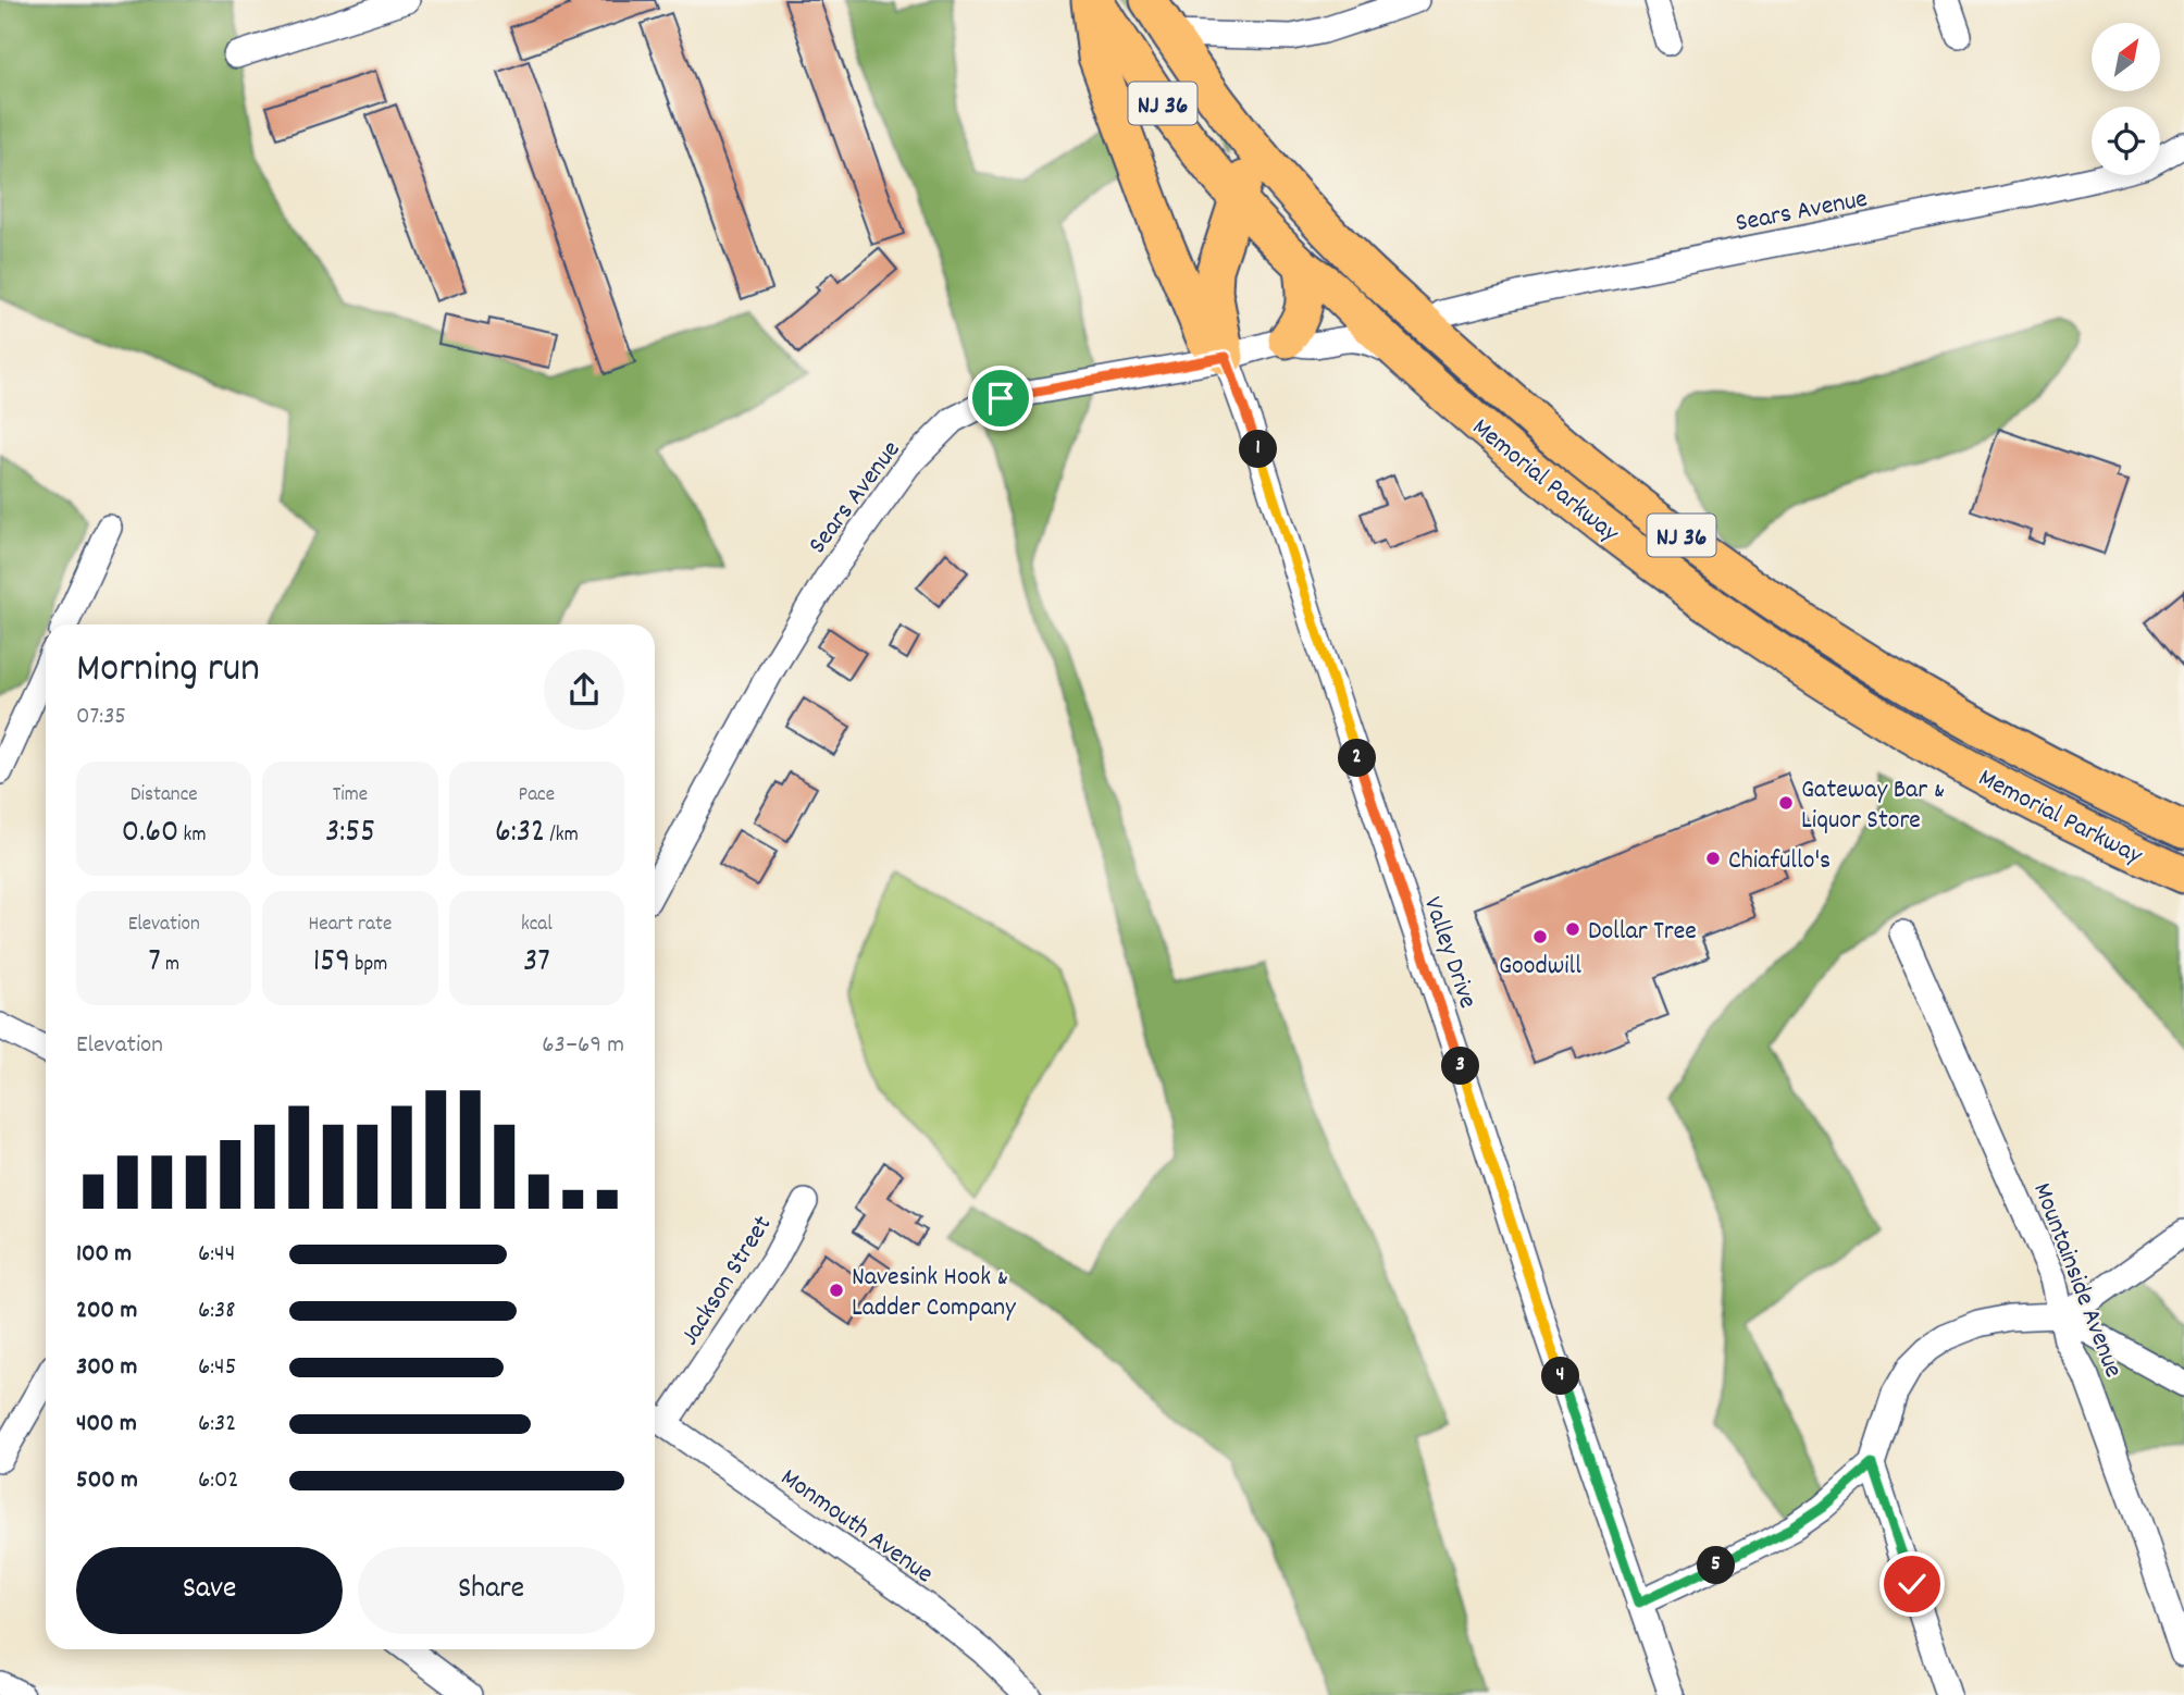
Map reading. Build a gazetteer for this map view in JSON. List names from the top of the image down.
{
  "streets": {
    "highway": ["NJ 36", "Memorial Parkway"],
    "street": [
      "Sears Avenue",
      "Valley Drive",
      "Jackson Street",
      "Mountainside Avenue",
      "Monmouth Avenue"
    ]
  },
  "crossings": [
    ["Sears Avenue", "Memorial Parkway"],
    ["Sears Avenue", "Valley Drive"],
    ["Jackson Street", "Monmouth Avenue"]
  ],
  "places": [
    "Gateway Bar & Liquor Store",
    "Chiafullo's",
    "Dollar Tree",
    "Goodwill",
    "Navesink Hook & Ladder Company"
  ],
  "north": "top right",
  "page": {
    "pins": [
      "1",
      "2",
      "3",
      "4",
      "5"
    ],
    "heading": ["Morning run", "07:35"],
    "stats": [
      ["Distance", "0.60 km"],
      ["Time", "3:55"],
      ["Pace", "6:32 /km"],
      ["Elevation", "7 m"],
      ["Heart rate", "159 bpm"],
      ["kcal", "37"]
    ],
    "chart": ["Elevation", "63–69 m"],
    "list": [
      {
        "name": "100 m",
        "note": "6:44"
      },
      {
        "name": "200 m",
        "note": "6:38"
      },
      {
        "name": "300 m",
        "note": "6:45"
      },
      {
        "name": "400 m",
        "note": "6:32"
      },
      {
        "name": "500 m",
        "note": "6:02"
      }
    ],
    "buttons": ["Save", "Share"]
  }
}
